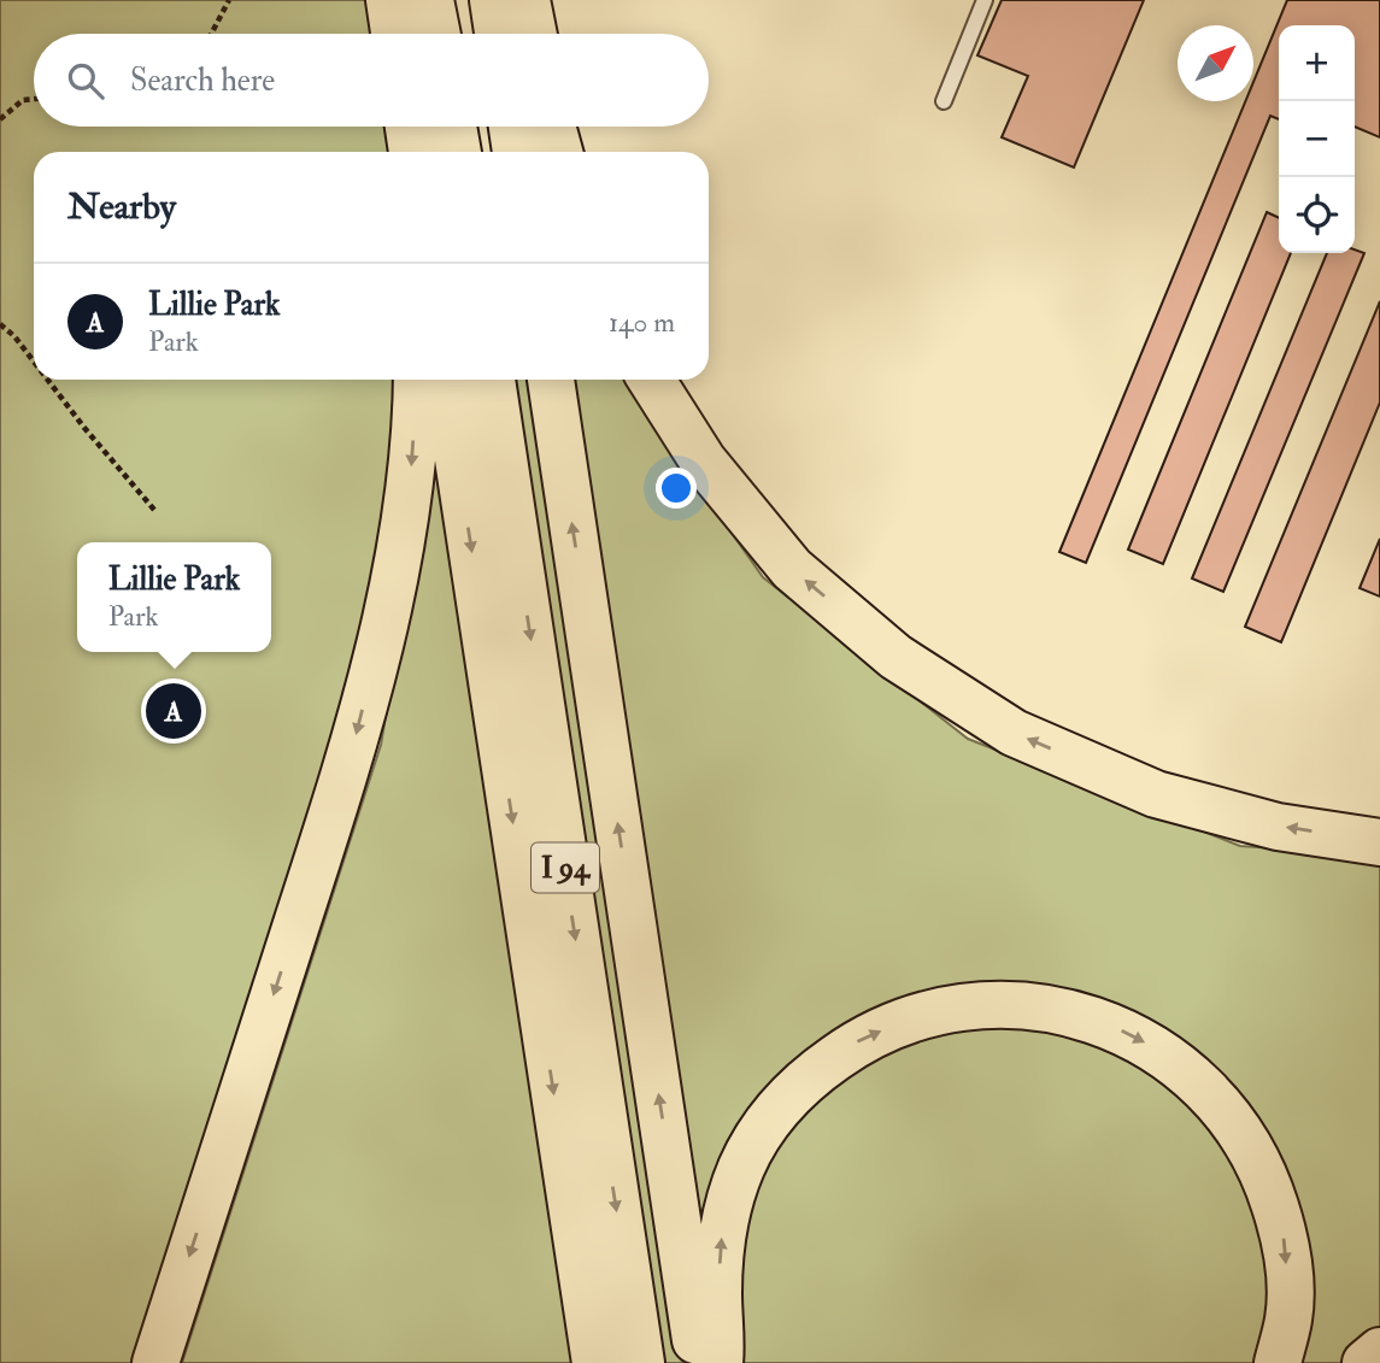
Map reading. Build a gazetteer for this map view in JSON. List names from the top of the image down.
{
  "streets": {
    "highway": ["I 94"]
  },
  "north": "top right",
  "page": {
    "map_buttons": ["+", "−"],
    "search": "Search here",
    "heading": "Nearby",
    "list": [
      {
        "mark": "A",
        "name": "Lillie Park",
        "note": "Park",
        "value": "140 m"
      }
    ],
    "popup": ["Lillie Park", "Park"],
    "pins": "A"
  }
}
